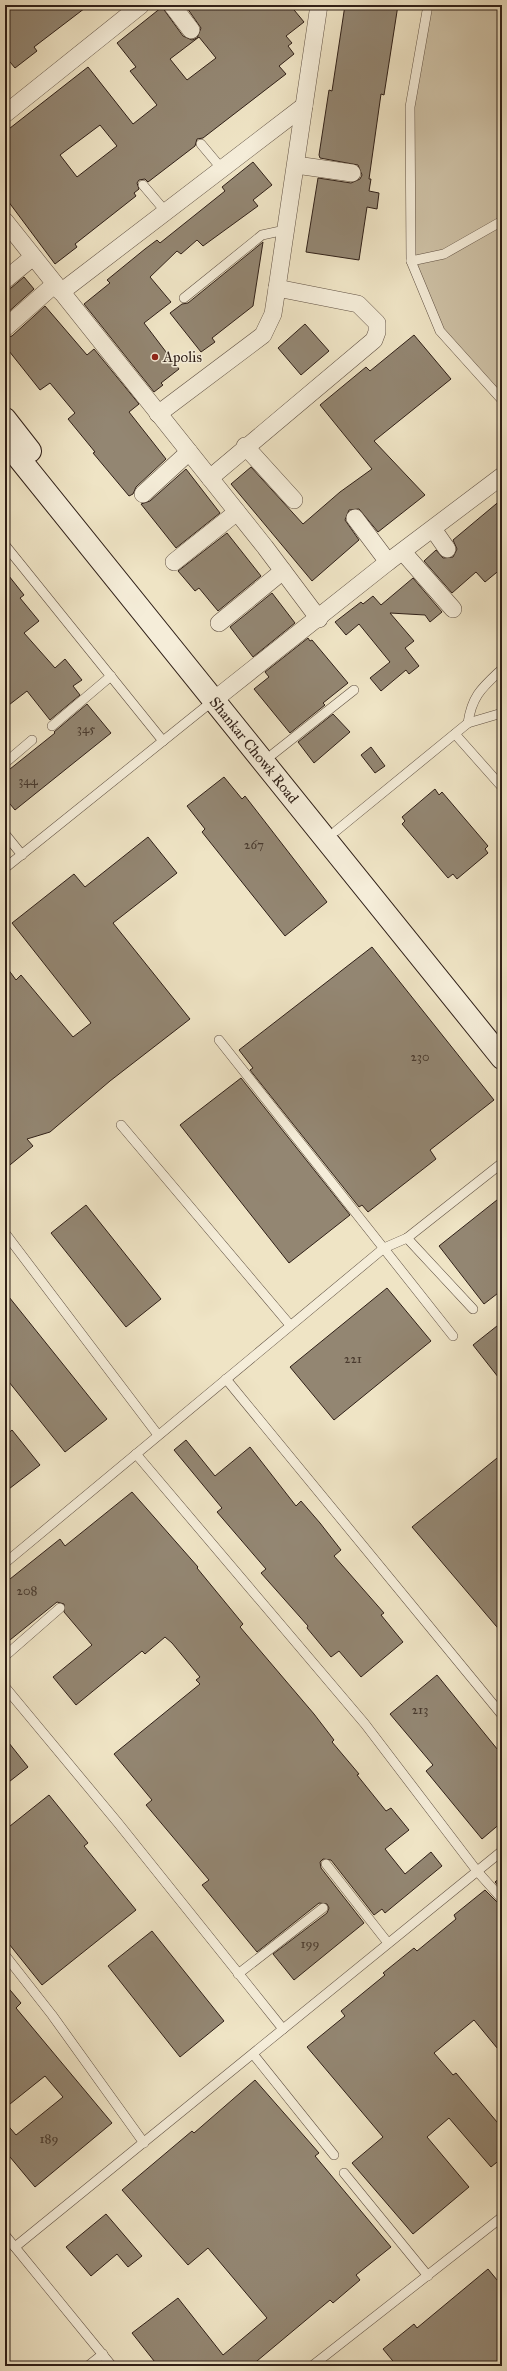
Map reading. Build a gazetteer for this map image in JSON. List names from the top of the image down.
{
  "streets": {
    "main road": ["Shankar Chowk Road"]
  },
  "places": ["Apolis"],
  "house_numbers": [
    "345",
    "344",
    "267",
    "230",
    "221",
    "208",
    "213",
    "199",
    "189"
  ]
}
